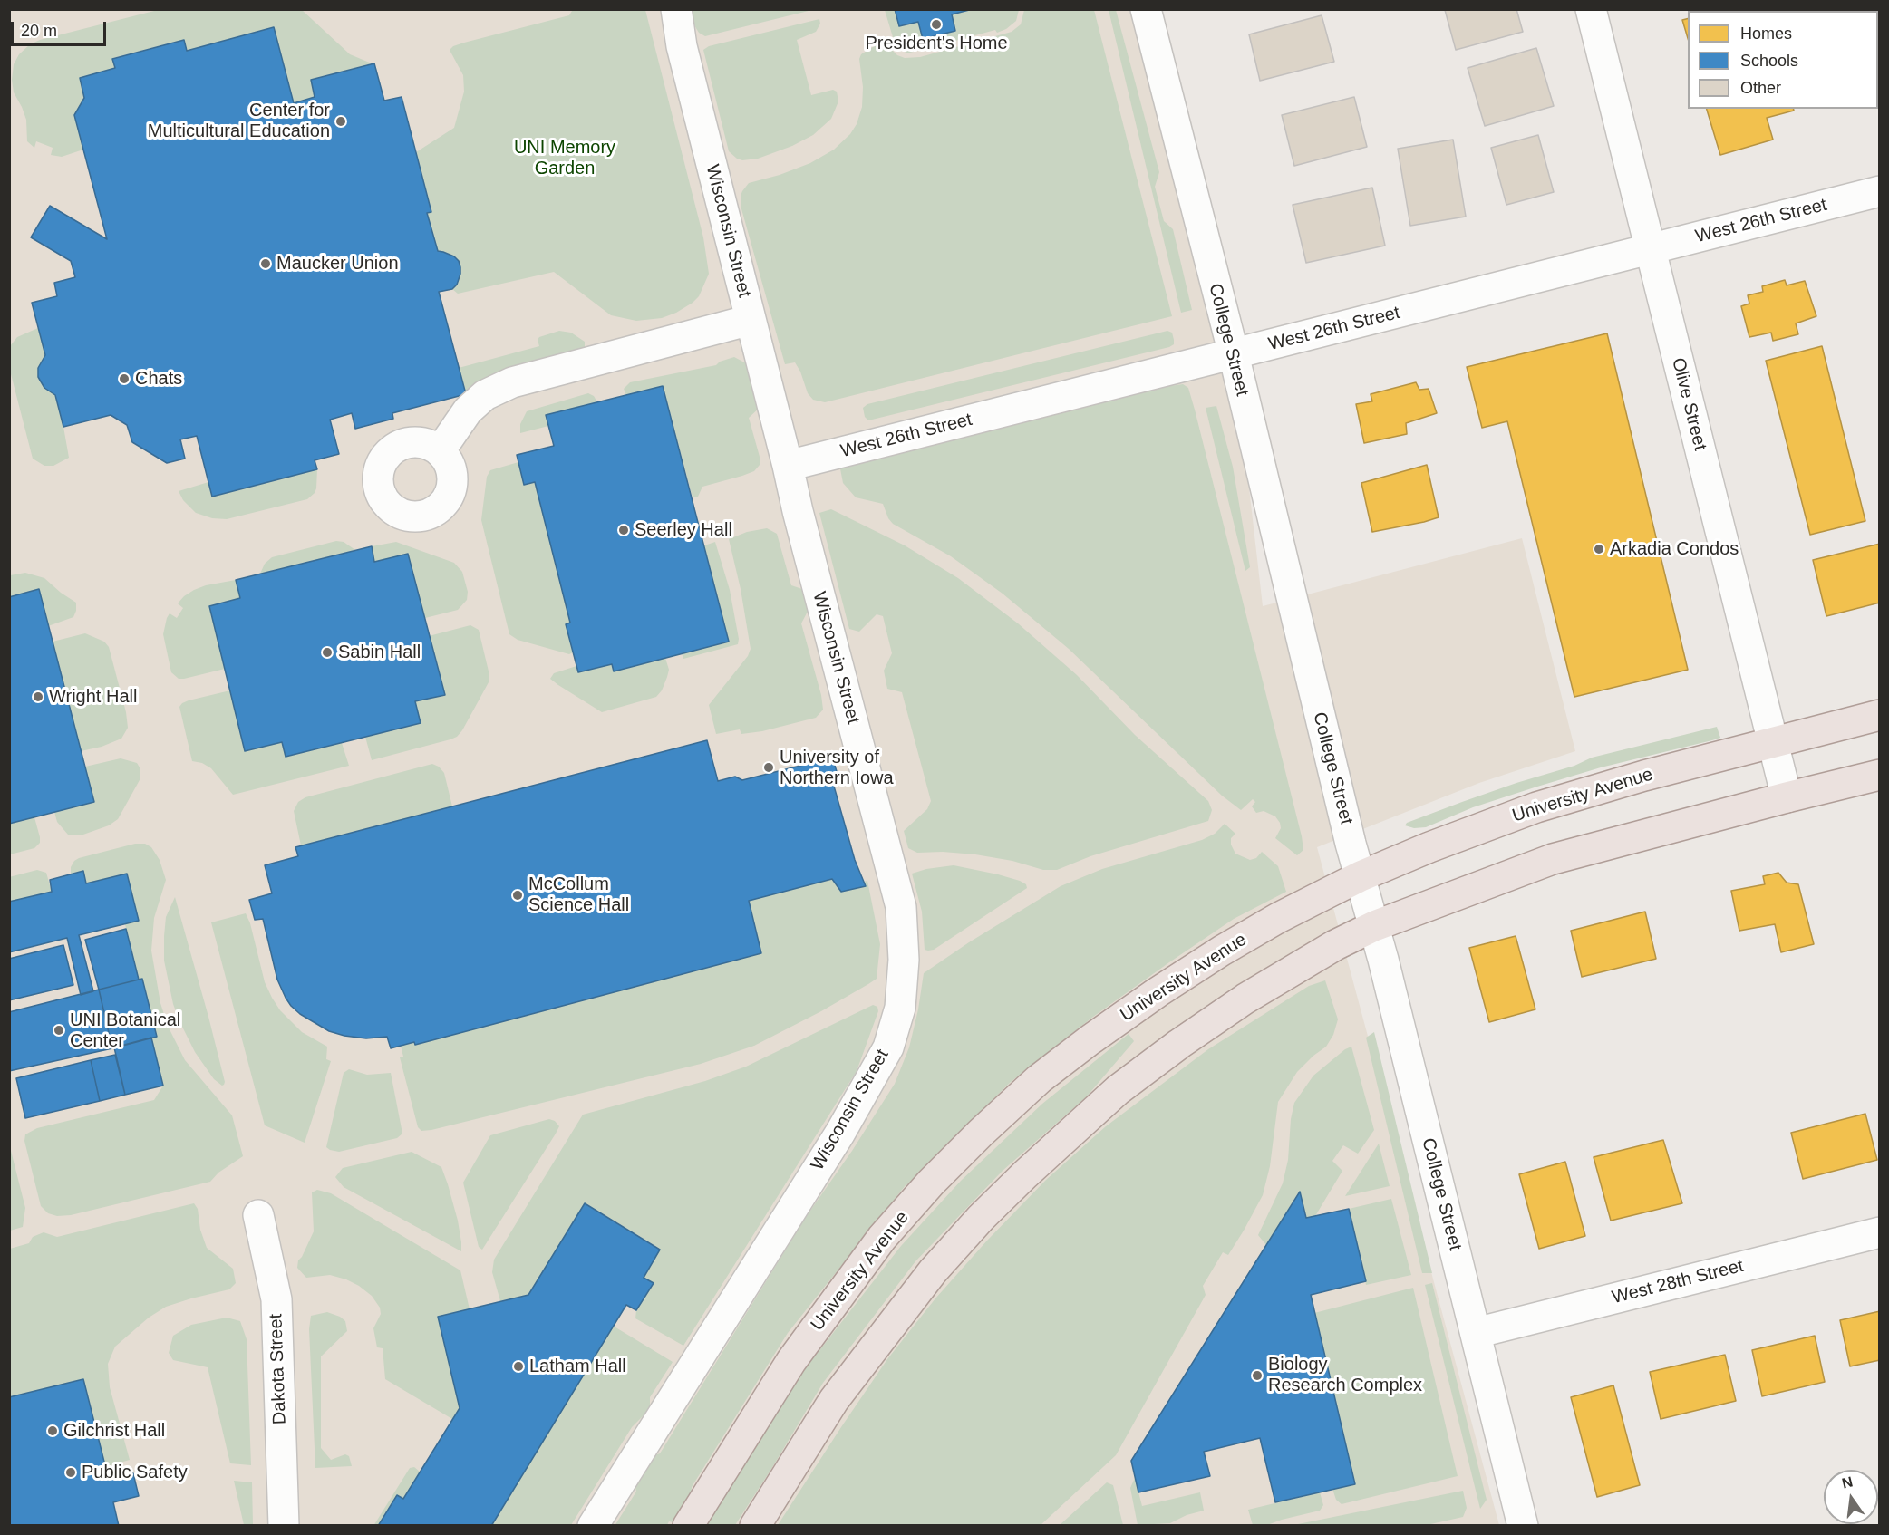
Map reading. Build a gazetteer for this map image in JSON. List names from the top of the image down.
{
  "streets": {
    "main road": ["University Avenue"],
    "street": [
      "West 26th Street",
      "Wisconsin Street",
      "College Street",
      "Olive Street",
      "West 28th Street",
      "Dakota Street"
    ]
  },
  "crossings": [
    ["West 26th Street", "Wisconsin Street"],
    ["West 26th Street", "College Street"],
    ["West 26th Street", "Olive Street"],
    ["College Street", "University Avenue"],
    ["College Street", "West 28th Street"],
    ["Olive Street", "University Avenue"]
  ],
  "parks": ["UNI Memory Garden"],
  "places": [
    "President's Home",
    "Center for Multicultural Education",
    "Maucker Union",
    "Chats",
    "Seerley Hall",
    "Arkadia Condos",
    "Sabin Hall",
    "Wright Hall",
    "University of Northern Iowa",
    "McCollum Science Hall",
    "UNI Botanical Center",
    "Latham Hall",
    "Biology Research Complex",
    "Gilchrist Hall",
    "Public Safety"
  ],
  "legend": ["Homes", "Schools", "Other"],
  "scale_bar": "20 m",
  "north": "top"
}
